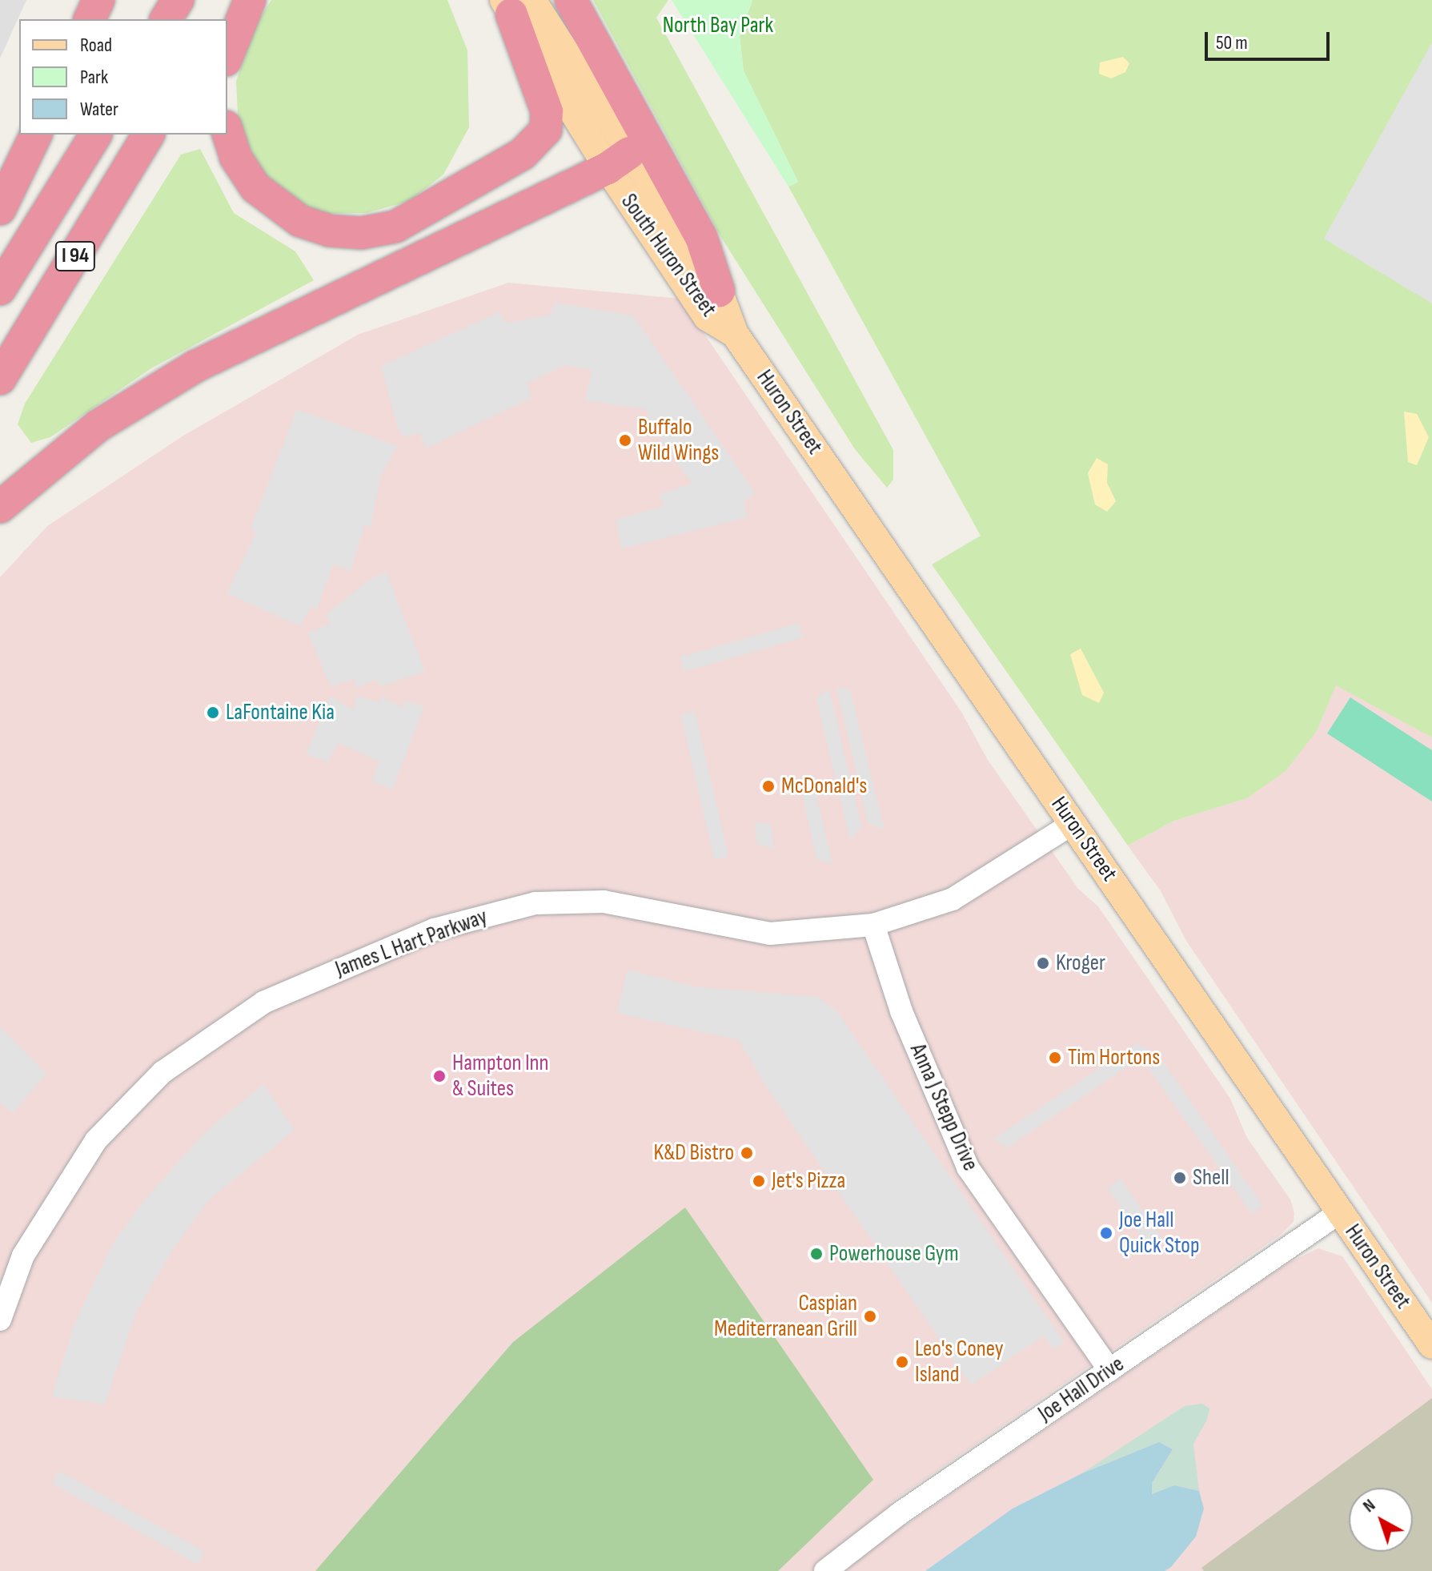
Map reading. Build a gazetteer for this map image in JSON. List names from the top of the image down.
{
  "streets": {
    "highway": ["I 94"],
    "main road": ["South Huron Street", "Huron Street"],
    "street": ["James L Hart Parkway", "Anna J Stepp Drive", "Joe Hall Drive"]
  },
  "crossings": [
    ["South Huron Street", "Huron Street"],
    ["Huron Street", "James L Hart Parkway"],
    ["Huron Street", "Joe Hall Drive"],
    ["James L Hart Parkway", "Anna J Stepp Drive"],
    ["Anna J Stepp Drive", "Joe Hall Drive"]
  ],
  "parks": ["North Bay Park"],
  "places": [
    "Buffalo Wild Wings",
    "LaFontaine Kia",
    "McDonald's",
    "Kroger",
    "Tim Hortons",
    "Hampton Inn & Suites",
    "K&D Bistro",
    "Shell",
    "Jet's Pizza",
    "Joe Hall Quick Stop",
    "Powerhouse Gym",
    "Caspian Mediterranean Grill",
    "Leo's Coney Island"
  ],
  "legend": ["Road", "Park", "Water"],
  "scale_bar": "50 m",
  "north": "top left"
}
